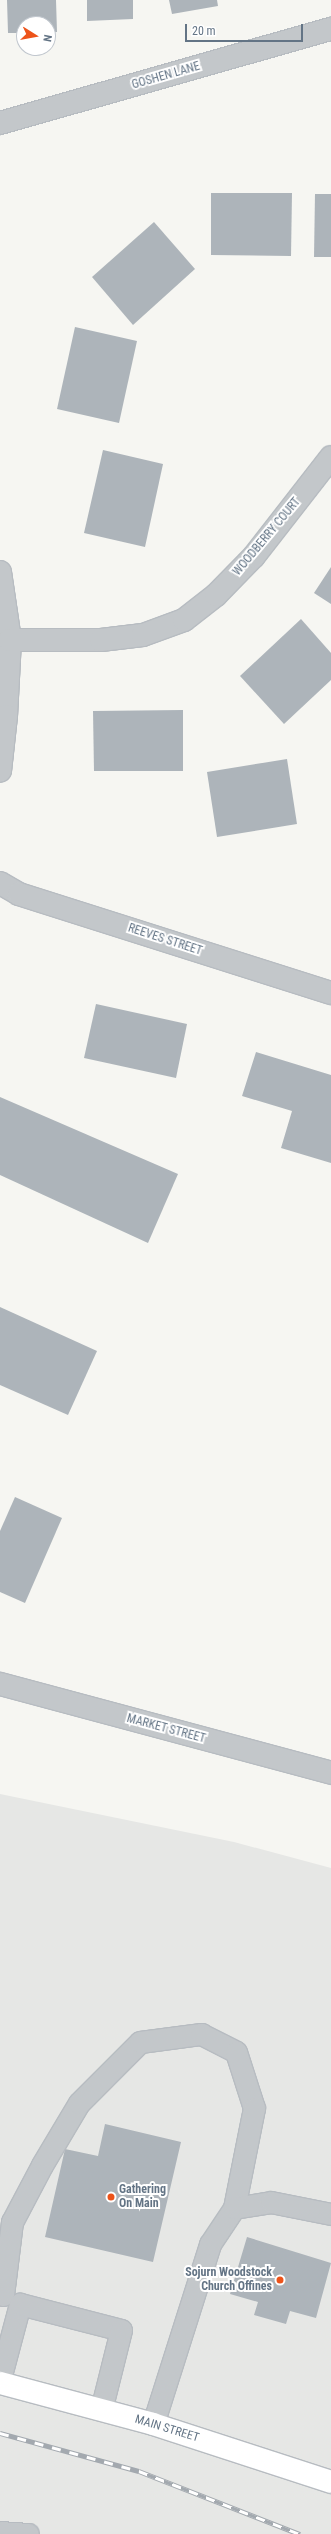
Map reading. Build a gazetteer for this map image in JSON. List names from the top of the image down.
{
  "streets": {
    "main road": ["MAIN STREET"],
    "street": [
      "GOSHEN LANE",
      "WOODBERRY COURT",
      "REEVES STREET",
      "MARKET STREET"
    ]
  },
  "places": ["Gathering On Main", "Sojurn Woodstock Church Offines"],
  "scale_bar": "20 m",
  "north": "right"
}
